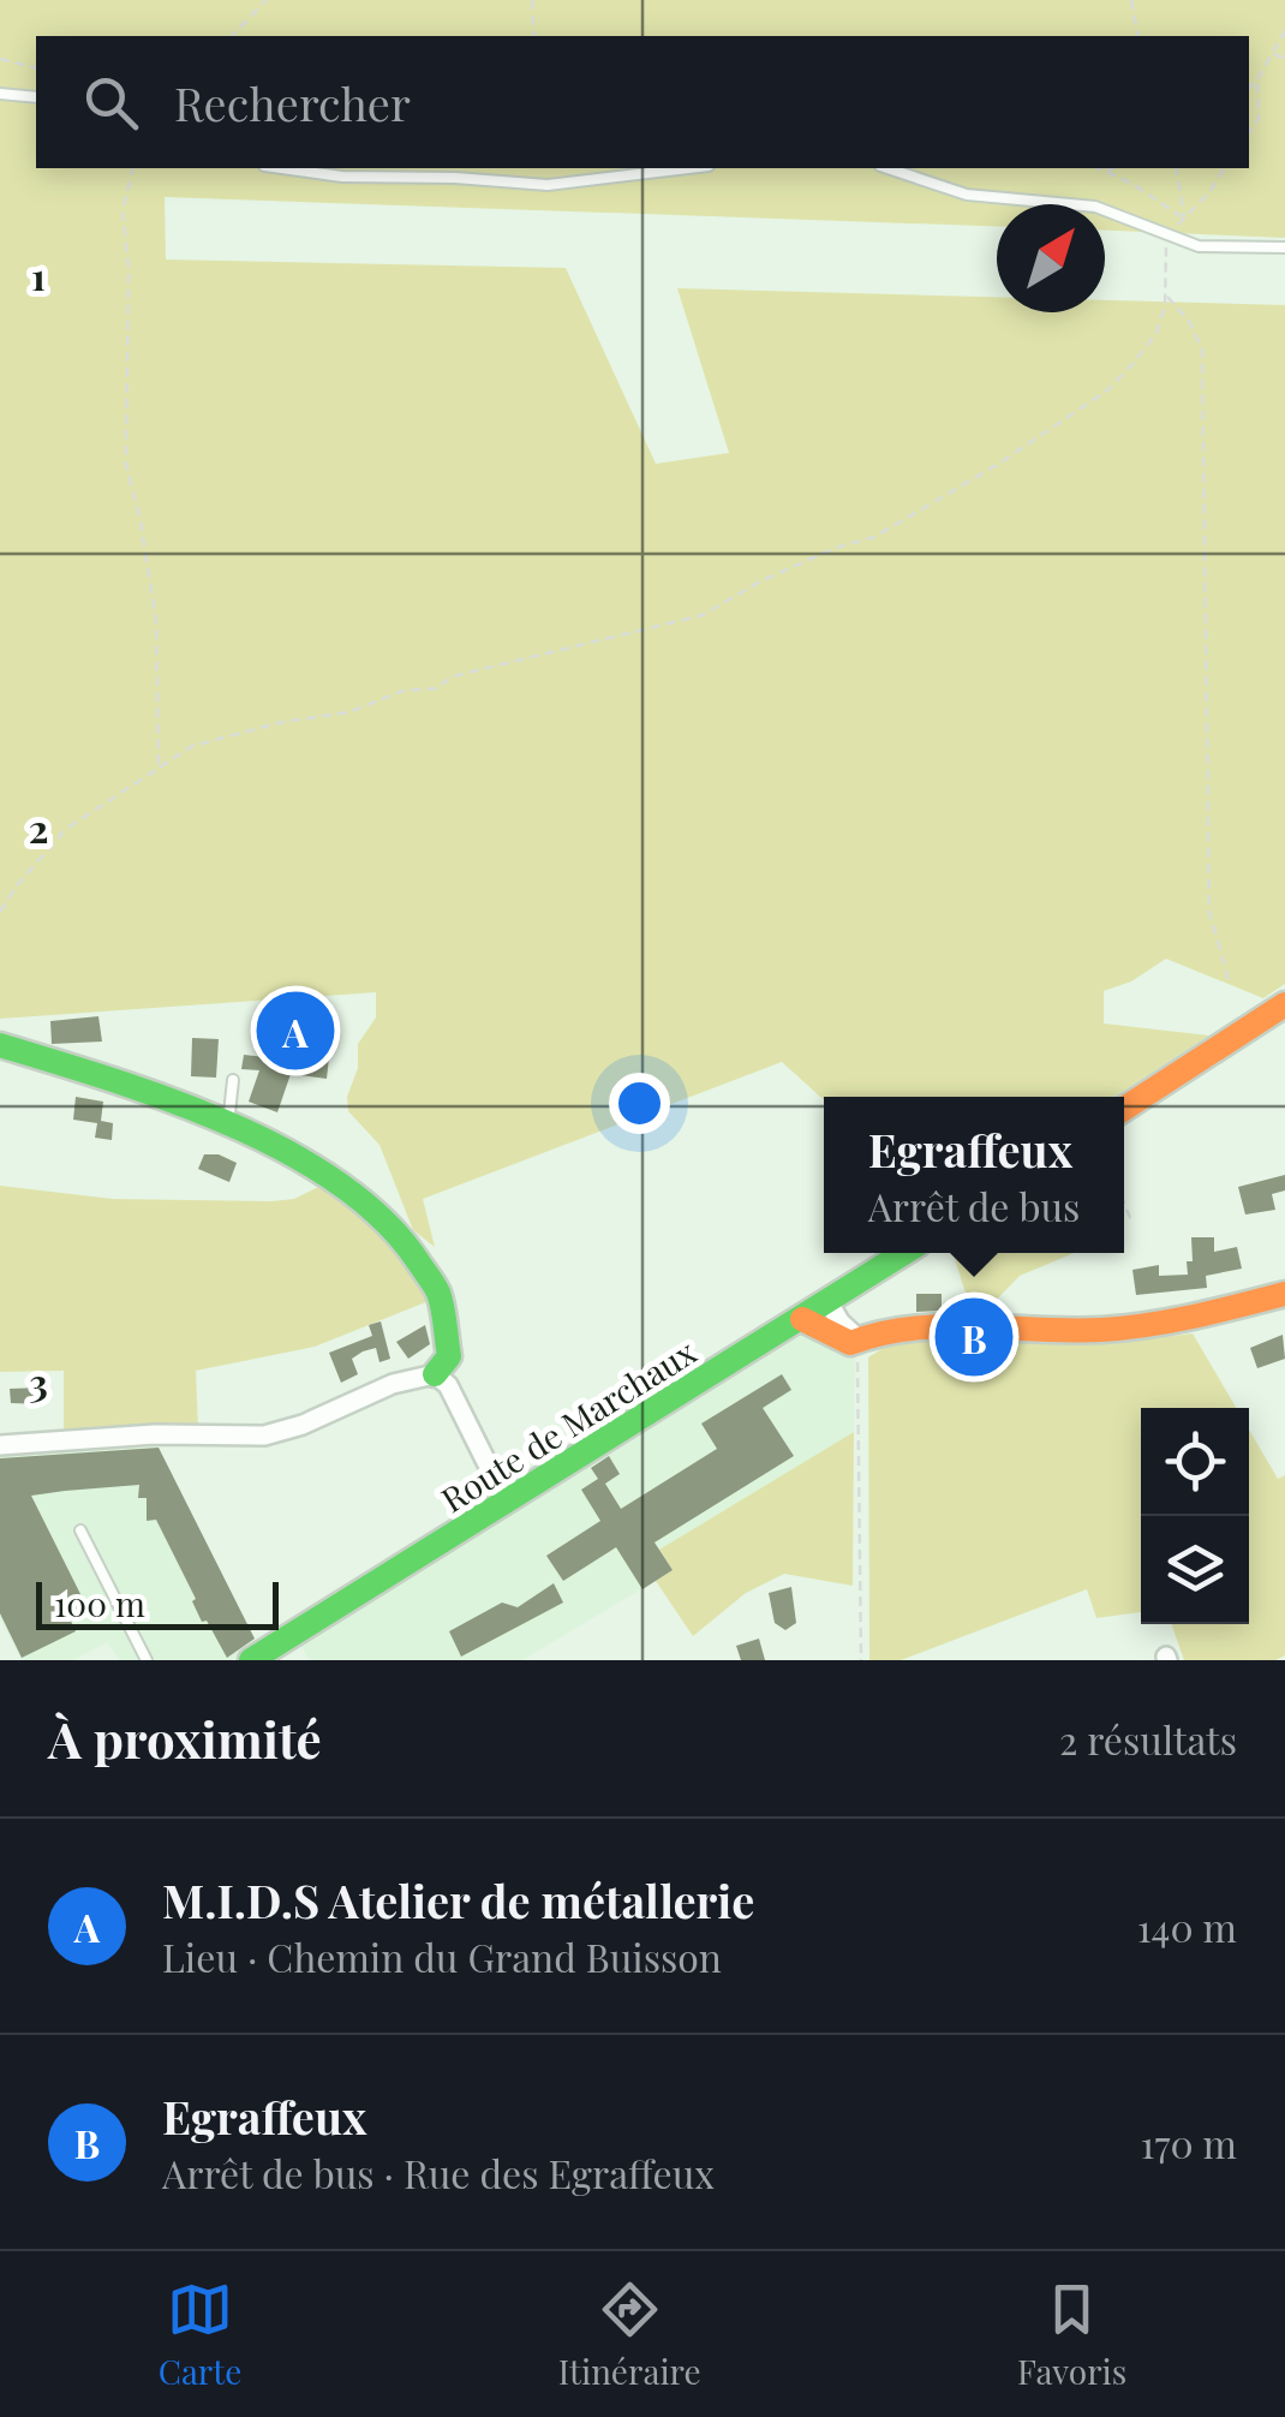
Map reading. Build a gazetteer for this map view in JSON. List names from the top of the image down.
{
  "streets": {
    "street": ["Route de Marchaux"]
  },
  "scale_bar": "100 m",
  "north": "top right",
  "page": {
    "search": "Rechercher",
    "pins": ["A", "B"],
    "popup": ["Egraffeux", "Arrêt de bus"],
    "scale": "100 m",
    "heading": ["À proximité", "2 résultats"],
    "list": [
      {
        "mark": "A",
        "name": "M.I.D.S Atelier de métallerie",
        "note": "Lieu · Chemin du Grand Buisson",
        "value": "140 m"
      },
      {
        "mark": "B",
        "name": "Egraffeux",
        "note": "Arrêt de bus · Rue des Egraffeux",
        "value": "170 m"
      }
    ],
    "nav": ["Carte", "Itinéraire", "Favoris"]
  },
  "grid": {
    "rows": ["1", "2", "3"]
  }
}
